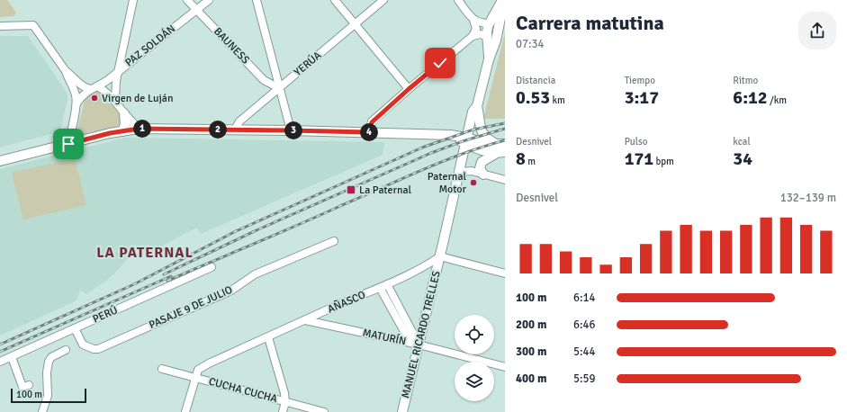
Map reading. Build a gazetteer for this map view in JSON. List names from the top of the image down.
{
  "streets": {
    "main road": ["MANUEL RICARDO TRELLES"],
    "street": [
      "PAZ SOLDÁN",
      "BAUNESS",
      "YERÚA",
      "AÑASCO",
      "PASAJE 9 DE JULIO",
      "PERÚ",
      "MATURÍN",
      "CUCHA CUCHA"
    ]
  },
  "crossings": [
    ["PAZ SOLDÁN", "BAUNESS"],
    ["BAUNESS", "YERÚA"],
    ["AÑASCO", "MANUEL RICARDO TRELLES"],
    ["AÑASCO", "MATURÍN"],
    ["AÑASCO", "CUCHA CUCHA"],
    ["PASAJE 9 DE JULIO", "PERÚ"],
    ["MANUEL RICARDO TRELLES", "MATURÍN"]
  ],
  "districts": ["LA PATERNAL"],
  "places": {
    "other": ["Virgen de Luján", "Paternal Motor"],
    "transit": ["La Paternal"]
  },
  "scale_bar": "100 m",
  "page": {
    "heading": ["Carrera matutina", "07:34"],
    "stats": [
      ["Distancia", "0.53 km"],
      ["Tiempo", "3:17"],
      ["Ritmo", "6:12 /km"],
      ["Desnivel", "8 m"],
      ["Pulso", "171 bpm"],
      ["kcal", "34"]
    ],
    "pins": [
      "1",
      "2",
      "3",
      "4"
    ],
    "chart": ["Desnivel", "132–139 m"],
    "list": [
      {
        "name": "100 m",
        "note": "6:14"
      },
      {
        "name": "200 m",
        "note": "6:46"
      },
      {
        "name": "300 m",
        "note": "5:44"
      },
      {
        "name": "400 m",
        "note": "5:59"
      }
    ],
    "scale": "100 m"
  }
}
